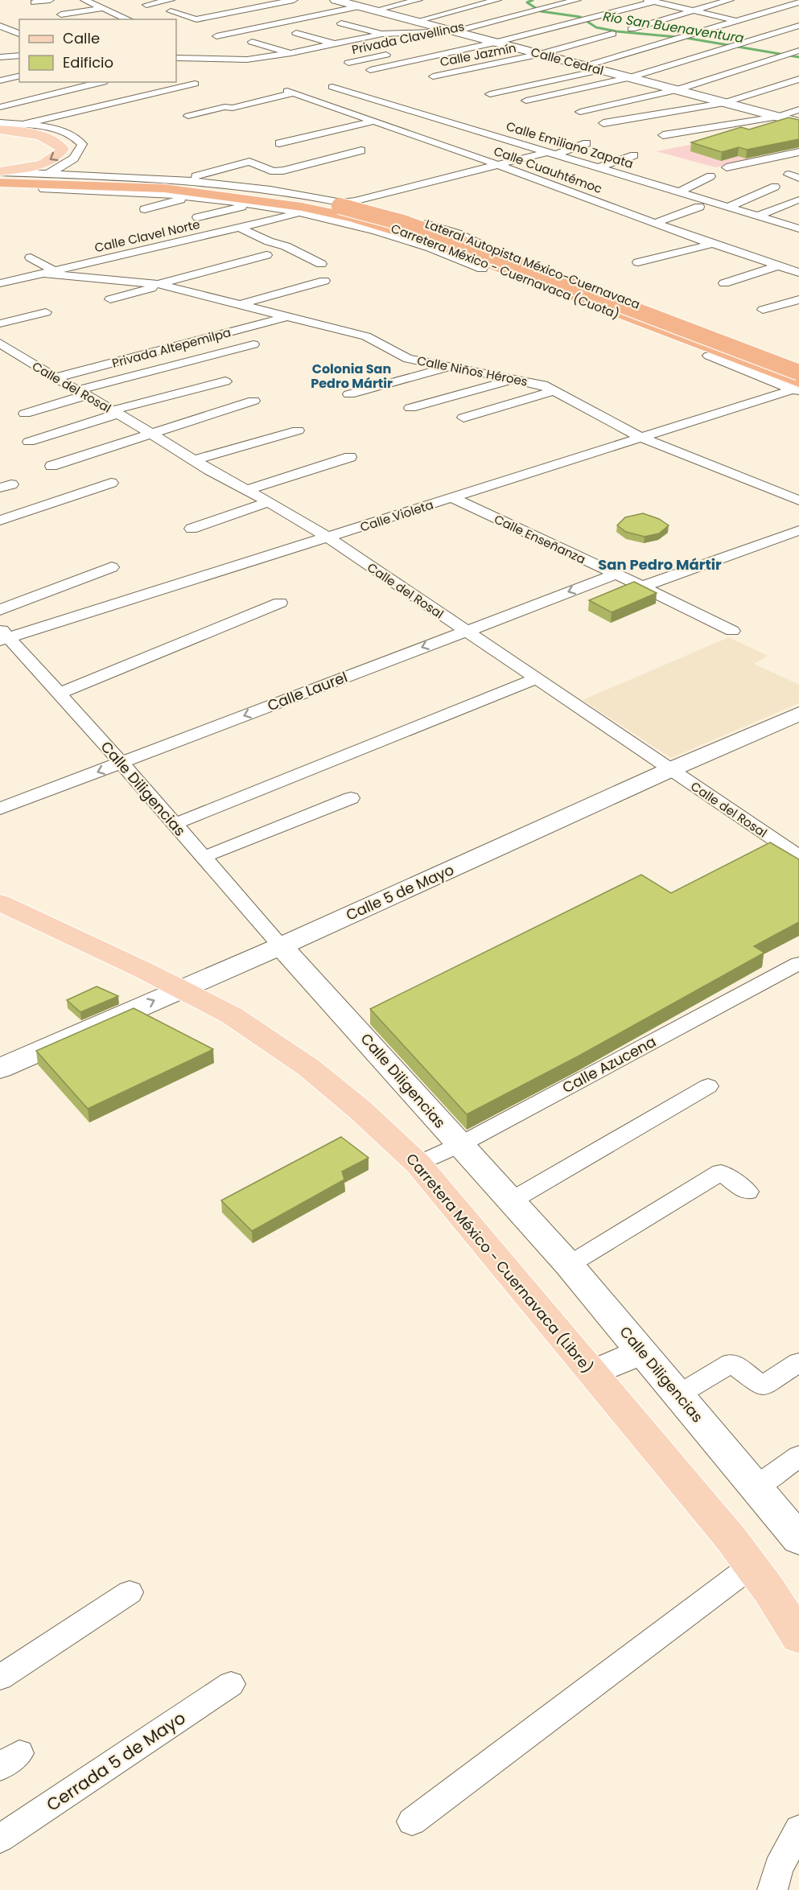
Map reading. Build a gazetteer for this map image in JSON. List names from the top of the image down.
{
  "streets": {
    "highway": ["Carretera México - Cuernavaca (Cuota)"],
    "main road": ["Carretera México - Cuernavaca (Libre)"],
    "street": [
      "Privada Clavellinas",
      "Calle Jazmín",
      "Calle Cedral",
      "Calle Emiliano Zapata",
      "Calle Cuauhtémoc",
      "Calle Clavel Norte",
      "Lateral Autopista México-Cuernavaca",
      "Privada Altepemilpa",
      "Calle Niños Héroes",
      "Calle del Rosal",
      "Calle Violeta",
      "Calle Enseñanza",
      "Calle Laurel",
      "Calle Diligencias",
      "Calle 5 de Mayo",
      "Calle Azucena",
      "Cerrada 5 de Mayo"
    ]
  },
  "crossings": [
    ["Privada Clavellinas", "Calle Cedral"],
    ["Calle Jazmín", "Calle Cedral"],
    ["Calle Clavel Norte", "Calle Niños Héroes"],
    ["Lateral Autopista México-Cuernavaca", "Carretera México - Cuernavaca (Cuota)"],
    ["Carretera México - Cuernavaca (Cuota)", "Calle Violeta"],
    ["Privada Altepemilpa", "Calle Niños Héroes"],
    ["Privada Altepemilpa", "Calle del Rosal"],
    ["Calle Niños Héroes", "Calle Violeta"],
    ["Calle del Rosal", "Calle Violeta"],
    ["Calle del Rosal", "Calle Laurel"],
    ["Calle del Rosal", "Calle 5 de Mayo"],
    ["Calle Violeta", "Calle Enseñanza"],
    ["Calle Violeta", "Calle Diligencias"],
    ["Calle Enseñanza", "Calle Laurel"],
    ["Calle Laurel", "Calle Diligencias"],
    ["Calle Diligencias", "Calle 5 de Mayo"],
    ["Calle Diligencias", "Calle Azucena"],
    ["Calle 5 de Mayo", "Carretera México - Cuernavaca (Libre)"],
    ["Calle Azucena", "Carretera México - Cuernavaca (Libre)"]
  ],
  "districts": ["Colonia San Pedro Mártir", "San Pedro Mártir"],
  "water": ["Río San Buenaventura"],
  "legend": ["Calle", "Edificio"]
}
